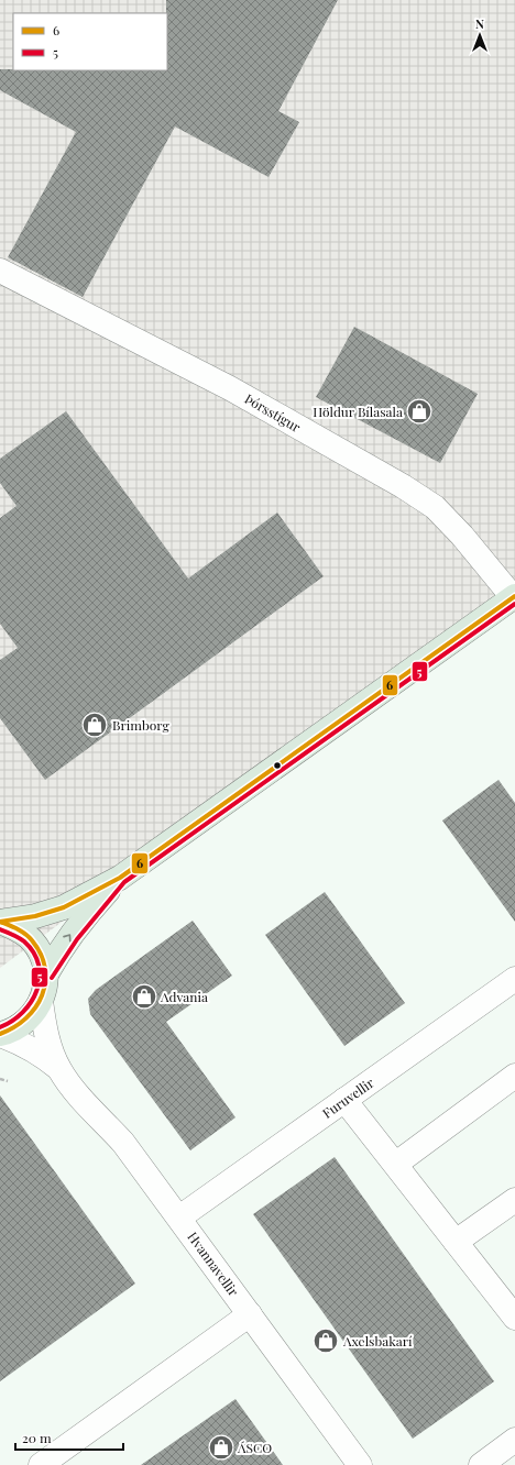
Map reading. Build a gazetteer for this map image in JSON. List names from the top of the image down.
{
  "streets": {
    "street": ["Þórsstígur", "Furuvellir", "Hvannavellir"]
  },
  "crossings": [
    ["Furuvellir", "Hvannavellir"]
  ],
  "places": {
    "shop": [
      "Höldur Bílasala",
      "Brimborg",
      "Advania",
      "Axelsbakarí",
      "ÁSCO"
    ]
  },
  "lines": ["transit line 6", "transit line 5"],
  "legend": ["6", "5"],
  "scale_bar": "20 m",
  "north": "top"
}
